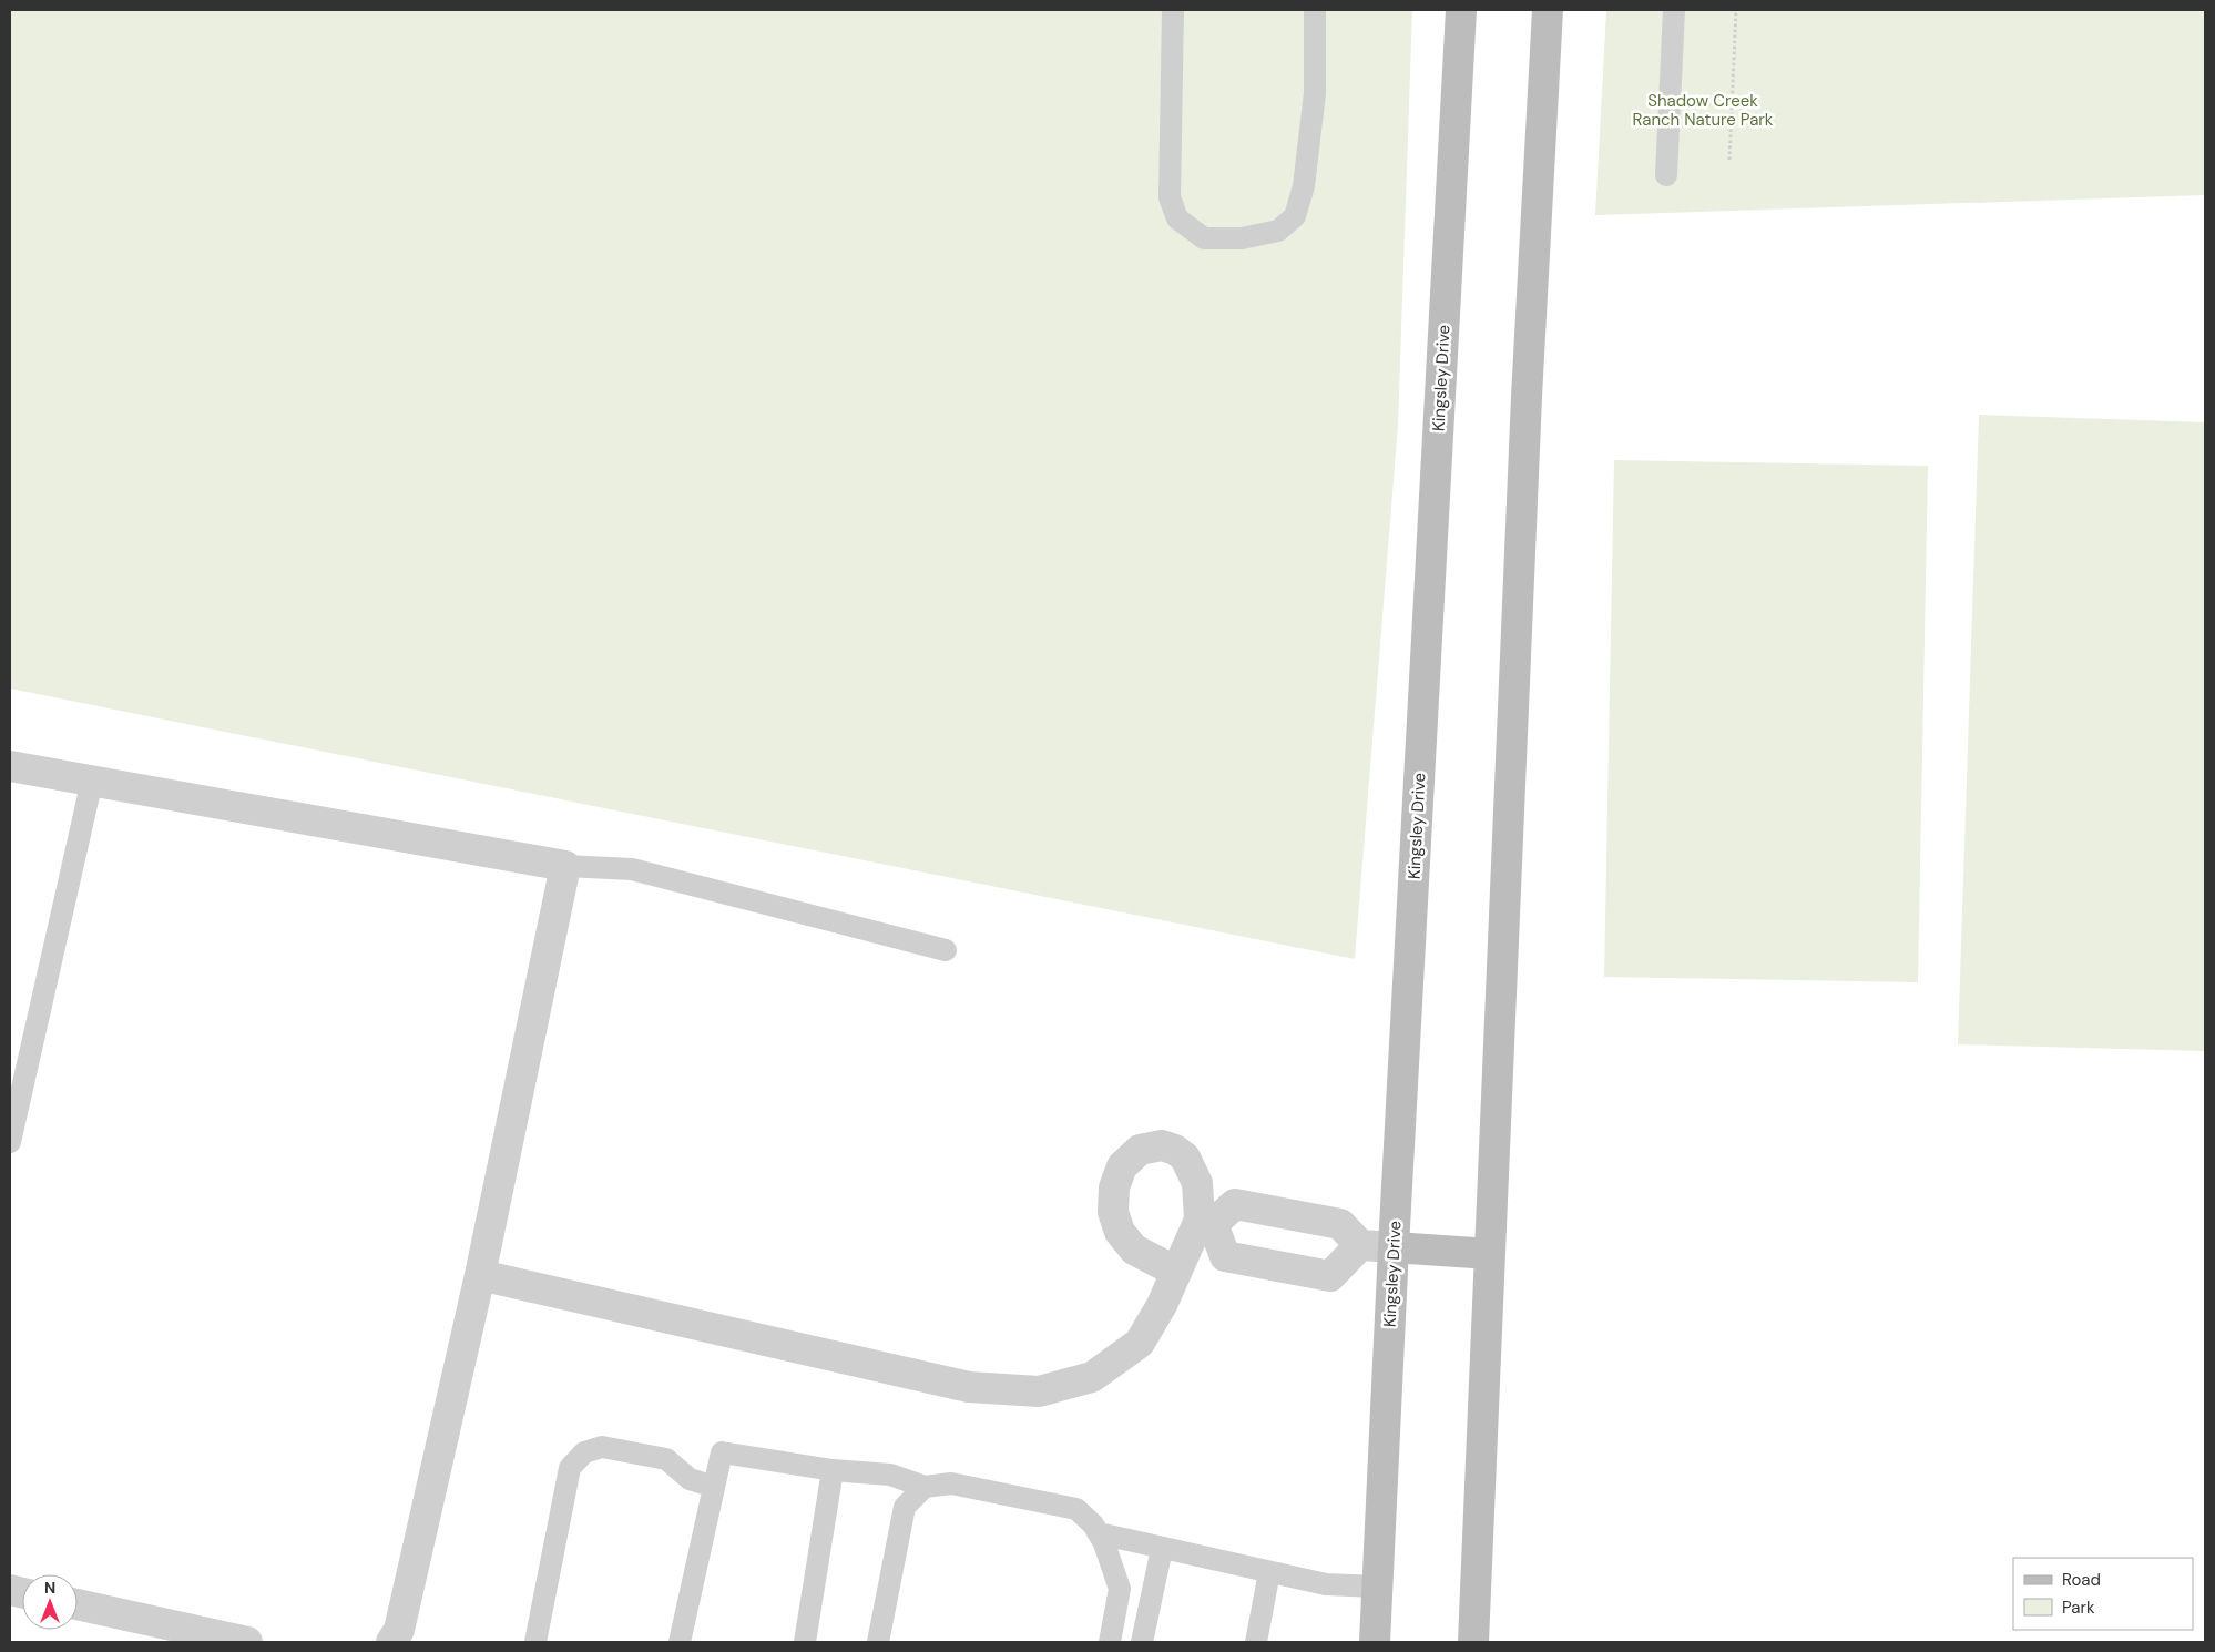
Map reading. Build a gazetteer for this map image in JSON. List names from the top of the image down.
{
  "streets": {
    "street": ["Kingsley Drive"]
  },
  "parks": ["Shadow Creek Ranch Nature Park"],
  "legend": ["Road", "Park"],
  "north": "top"
}
